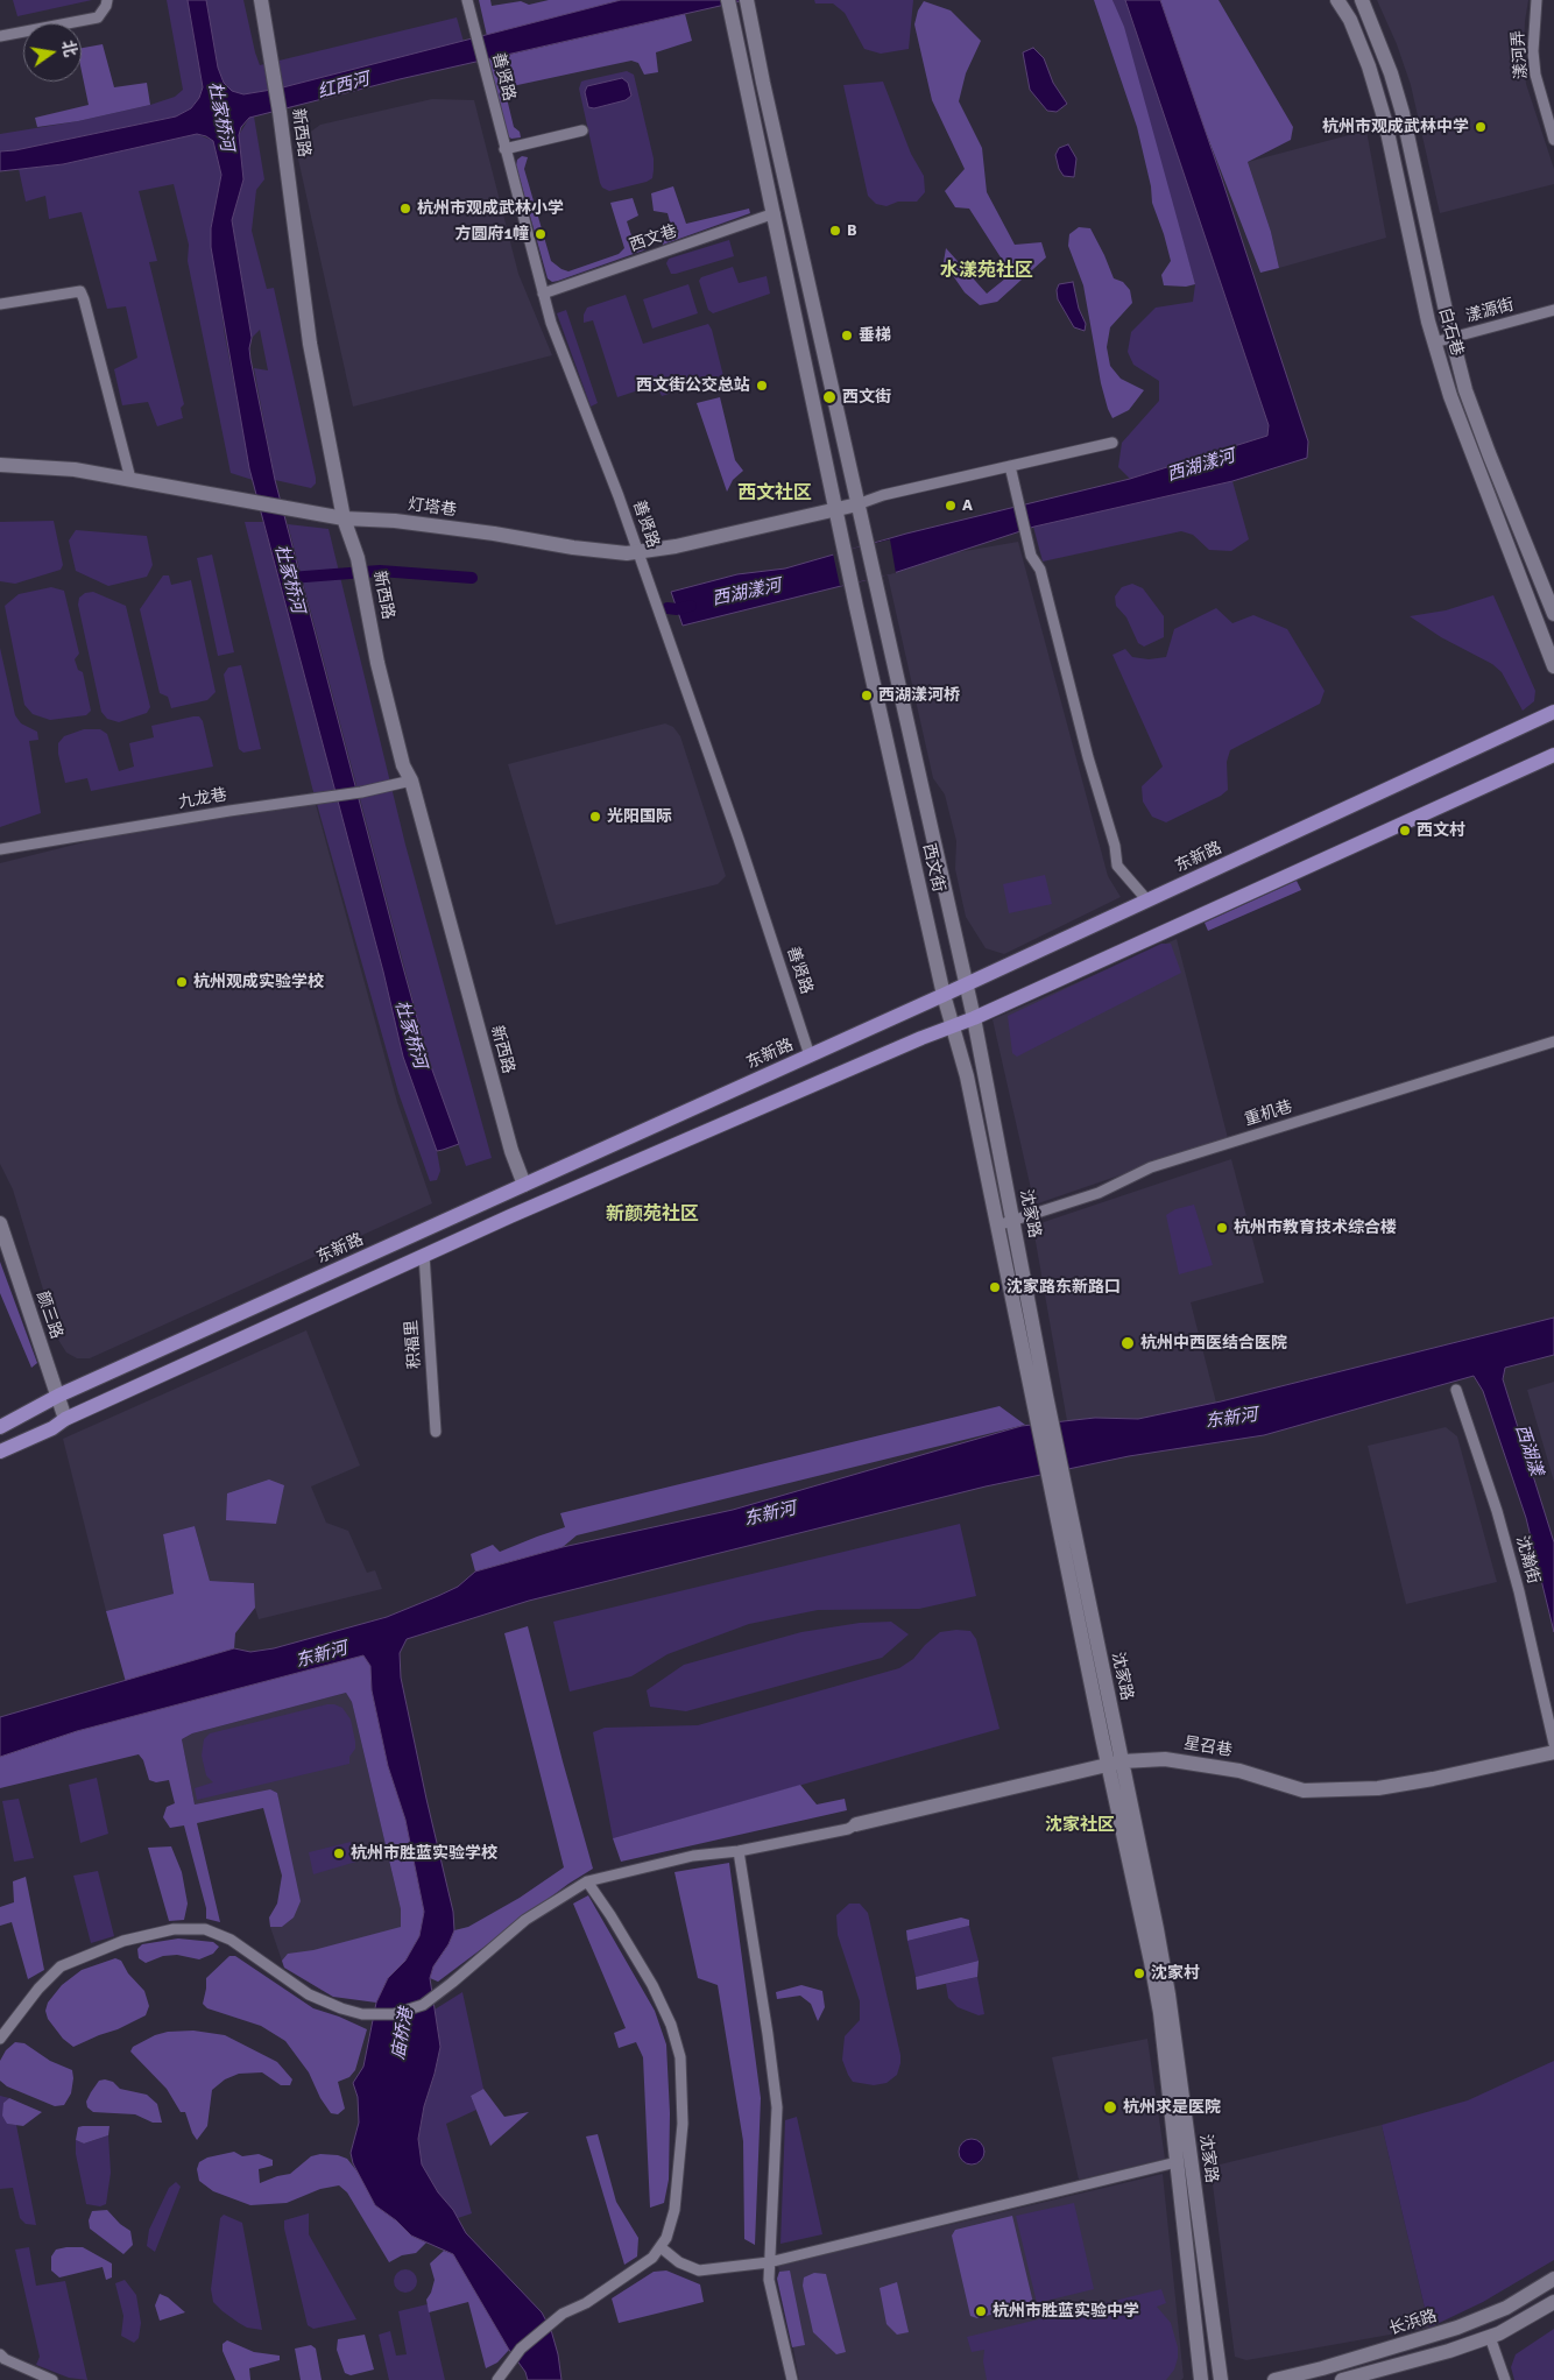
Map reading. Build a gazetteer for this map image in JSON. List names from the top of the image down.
{
  "streets": {
    "main road": [
      "新西路",
      "白石巷",
      "灯塔巷",
      "东新路",
      "西文街",
      "沈家路",
      "颜三路",
      "星召巷",
      "长浜路"
    ],
    "street": [
      "漾河弄",
      "善贤路",
      "西文巷",
      "漾源街",
      "九龙巷",
      "重机巷",
      "积福里",
      "沈瀚街"
    ]
  },
  "crossings": [
    ["善贤路", "西文巷"],
    ["善贤路", "灯塔巷"],
    ["善贤路", "东新路"],
    ["新西路", "灯塔巷"],
    ["新西路", "九龙巷"],
    ["新西路", "东新路"],
    ["西文巷", "西文街"],
    ["漾源街", "白石巷"],
    ["灯塔巷", "西文街"],
    ["东新路", "西文街"],
    ["东新路", "沈家路"],
    ["东新路", "颜三路"],
    ["西文街", "沈家路"],
    ["重机巷", "沈家路"],
    ["沈家路", "星召巷"]
  ],
  "districts": [
    "水漾苑社区",
    "西文社区",
    "新颜苑社区",
    "沈家社区"
  ],
  "water": [
    "红西河",
    "杜家桥河",
    "西湖漾河",
    "东新河",
    "西湖漾",
    "庙桥港"
  ],
  "places": [
    "杭州市观成武林中学",
    "杭州市观成武林小学",
    "B",
    "方圆府1幢",
    "垂梯",
    "西文街公交总站",
    "西文街",
    "A",
    "西湖漾河桥",
    "光阳国际",
    "西文村",
    "杭州观成实验学校",
    "杭州市教育技术综合楼",
    "沈家路东新路口",
    "杭州中西医结合医院",
    "杭州市胜蓝实验学校",
    "沈家村",
    "杭州求是医院",
    "杭州市胜蓝实验中学"
  ],
  "north": "right"
}
